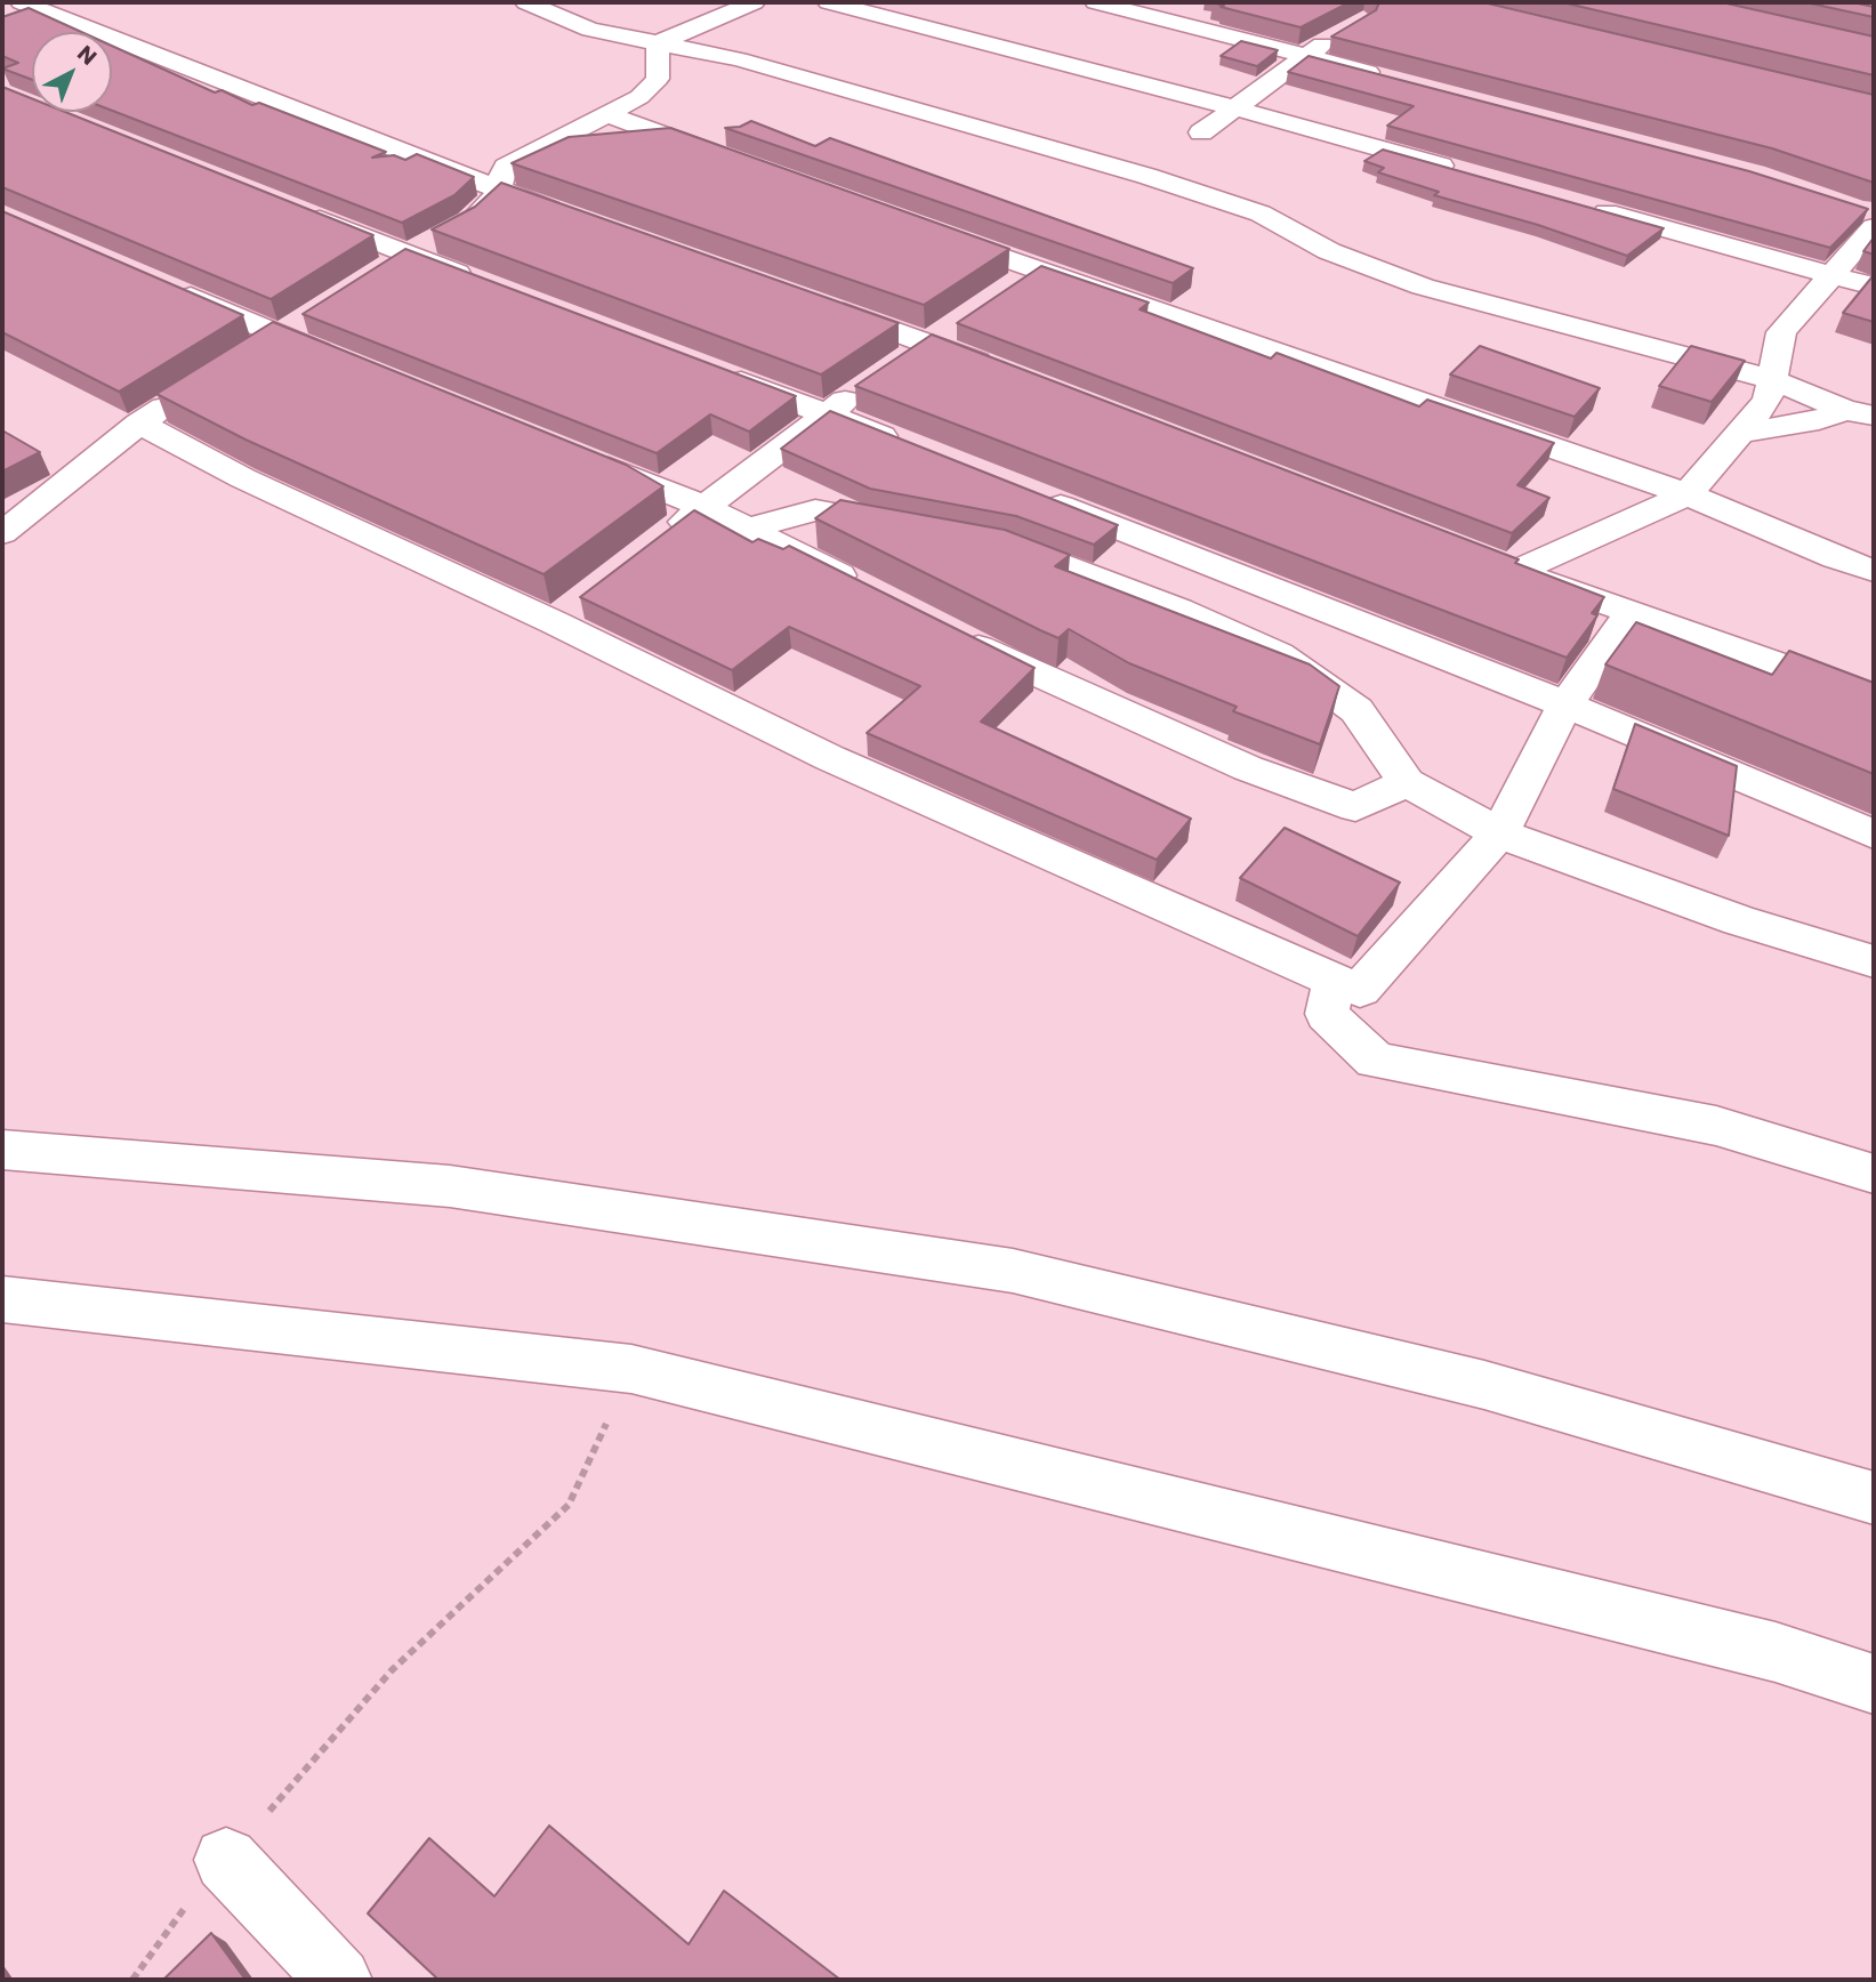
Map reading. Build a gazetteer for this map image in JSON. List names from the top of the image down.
{
  "north": "top right"
}
